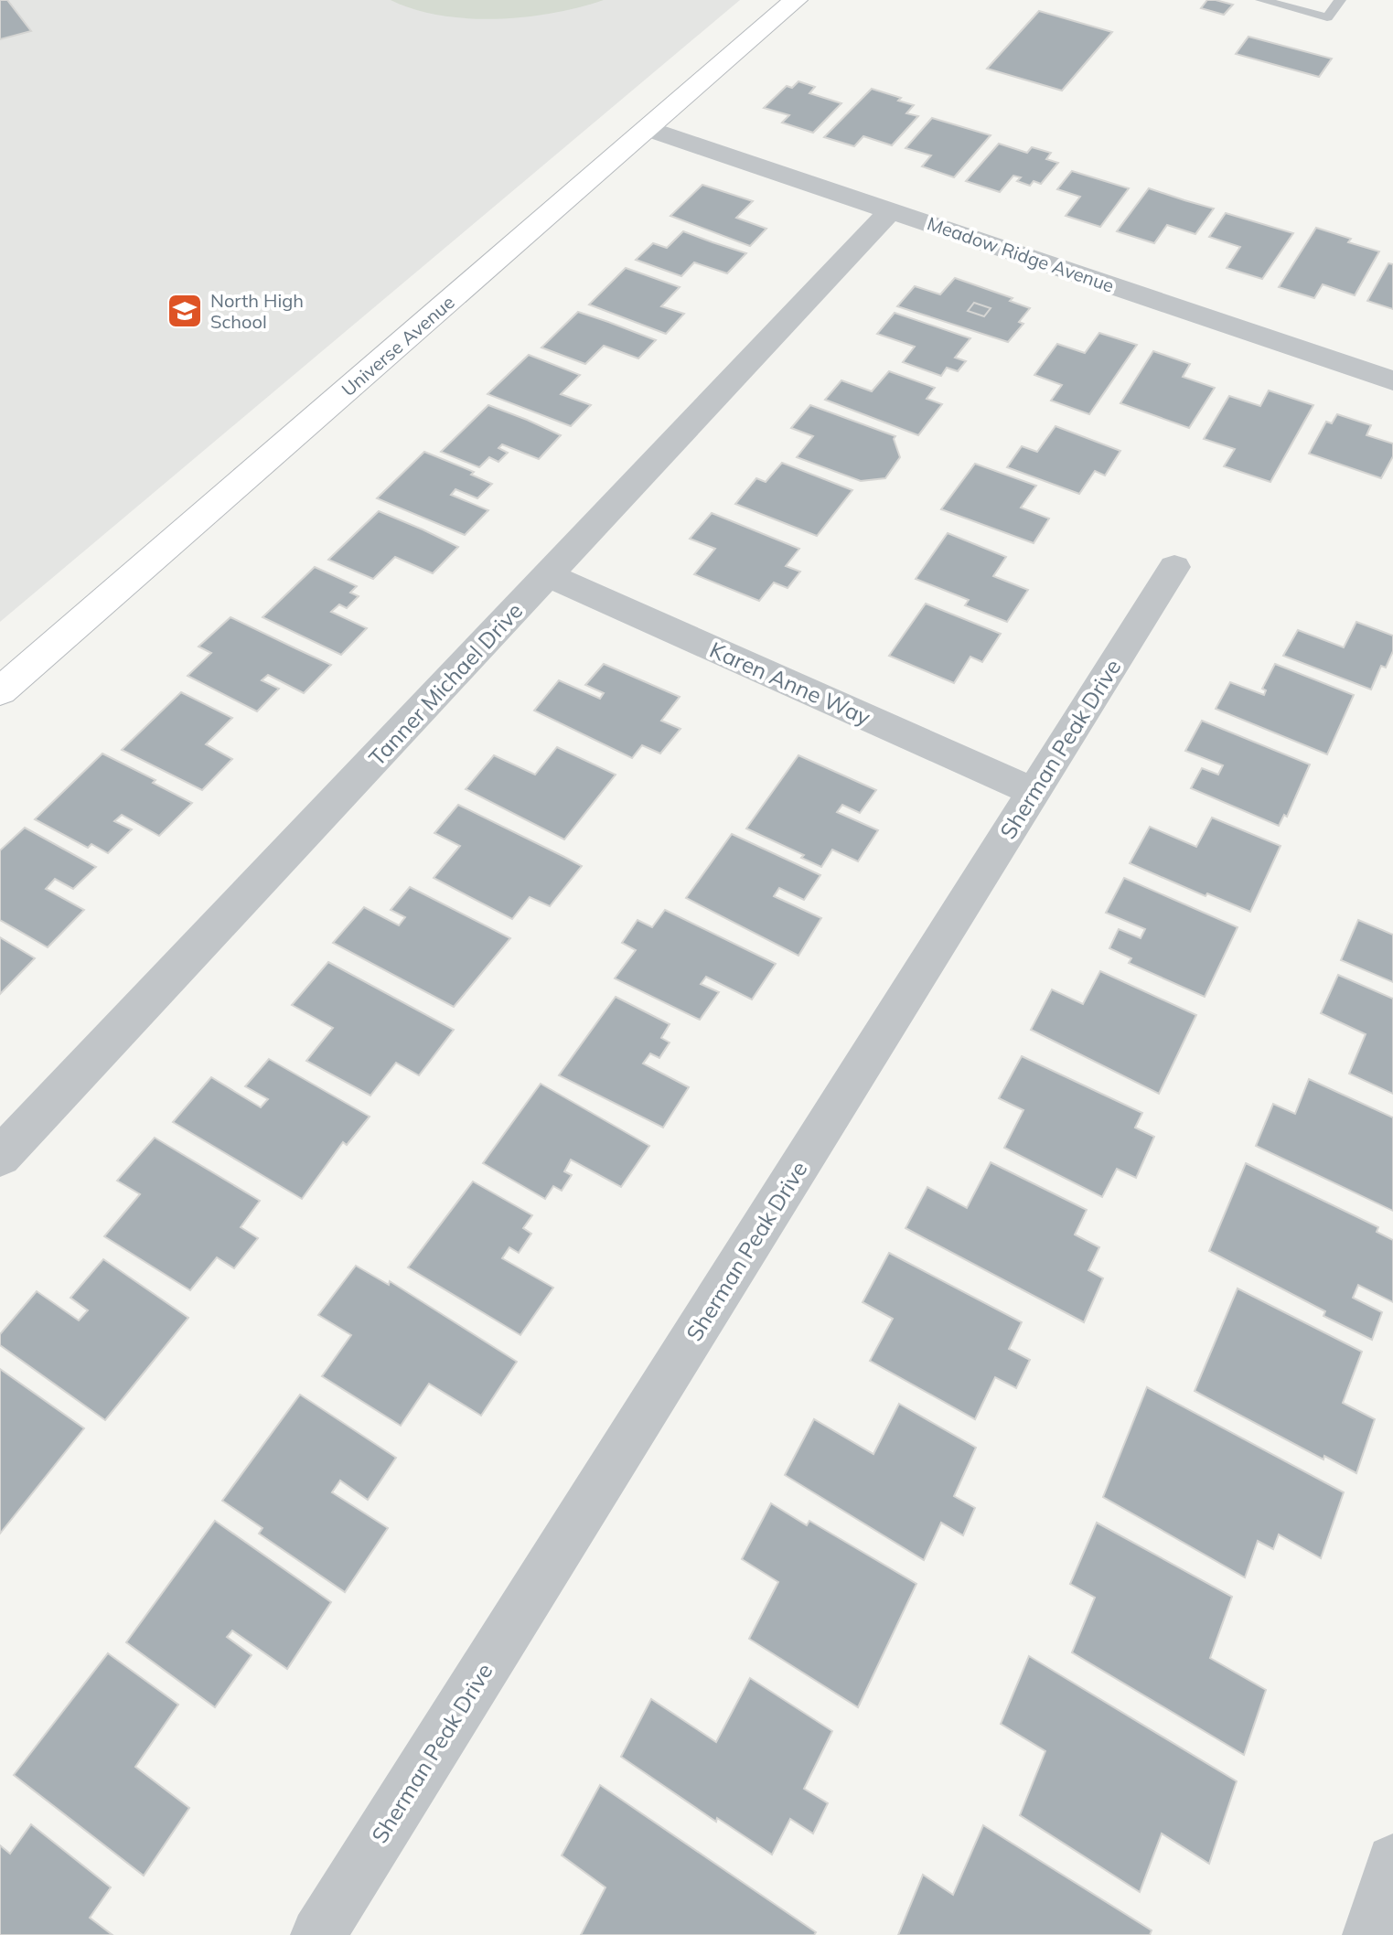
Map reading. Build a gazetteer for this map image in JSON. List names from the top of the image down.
{
  "streets": {
    "street": [
      "Meadow Ridge Avenue",
      "Universe Avenue",
      "Karen Anne Way",
      "Tanner Michael Drive",
      "Sherman Peak Drive"
    ]
  },
  "crossings": [
    ["Meadow Ridge Avenue", "Universe Avenue"],
    ["Meadow Ridge Avenue", "Tanner Michael Drive"],
    ["Karen Anne Way", "Tanner Michael Drive"],
    ["Karen Anne Way", "Sherman Peak Drive"]
  ],
  "places": {
    "school or university": ["North High School"]
  }
}
